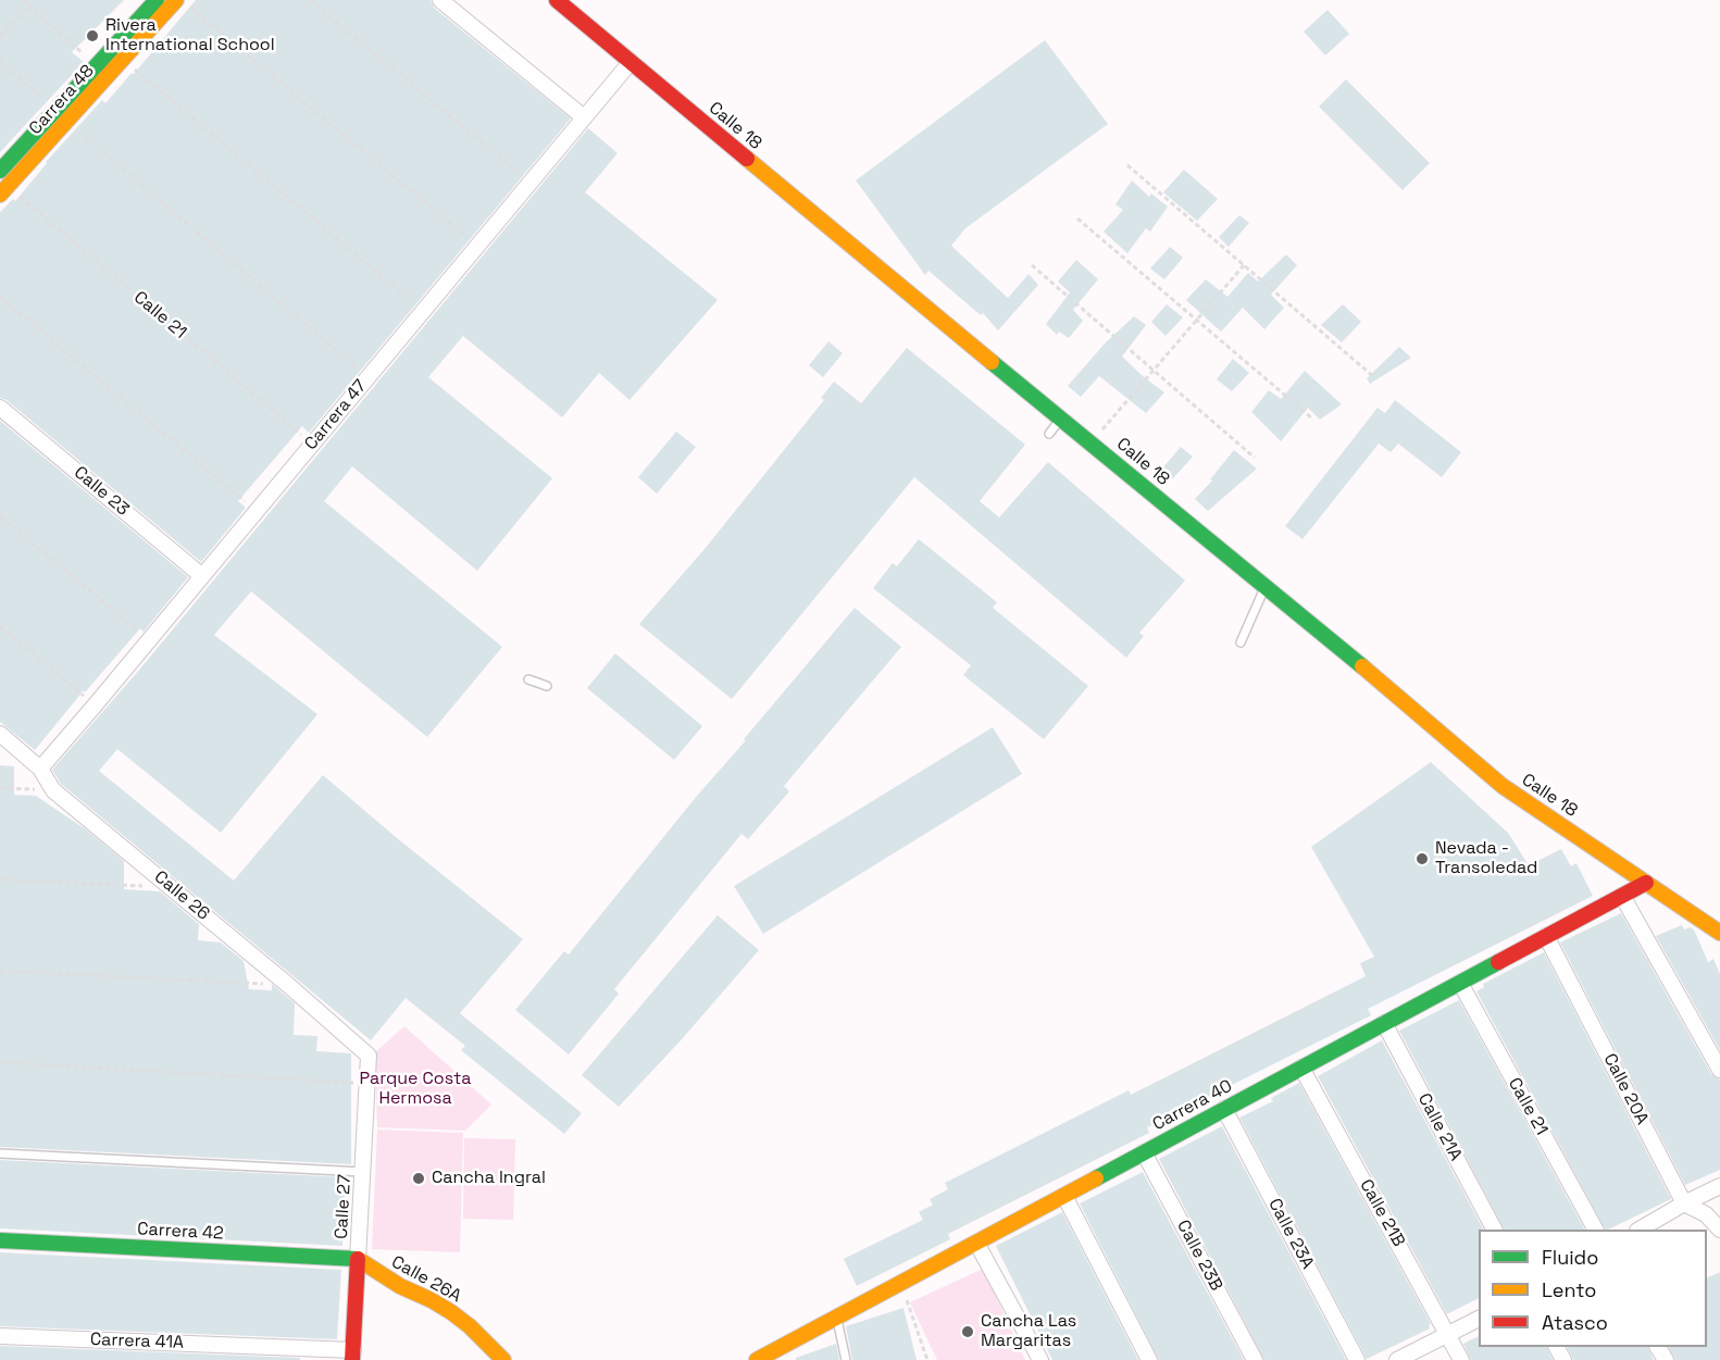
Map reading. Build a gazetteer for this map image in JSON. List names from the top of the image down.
{
  "streets": {
    "street": [
      "Carrera 48",
      "Calle 18",
      "Calle 21",
      "Carrera 47",
      "Calle 23",
      "Calle 26",
      "Calle 20A",
      "Carrera 40",
      "Calle 21A",
      "Calle 27",
      "Calle 21B",
      "Carrera 42",
      "Calle 23A",
      "Calle 23B",
      "Calle 26A",
      "Carrera 41A"
    ]
  },
  "crossings": [
    ["Carrera 48", "Calle 21"],
    ["Calle 18", "Carrera 47"],
    ["Calle 18", "Carrera 40"],
    ["Calle 21", "Carrera 47"],
    ["Calle 21", "Carrera 40"],
    ["Carrera 47", "Calle 23"],
    ["Carrera 47", "Calle 26"],
    ["Calle 26", "Calle 27"],
    ["Calle 20A", "Carrera 40"],
    ["Carrera 40", "Calle 21A"],
    ["Carrera 40", "Calle 21B"],
    ["Carrera 40", "Calle 23A"],
    ["Carrera 40", "Calle 23B"],
    ["Calle 27", "Carrera 42"],
    ["Calle 27", "Calle 26A"],
    ["Calle 27", "Carrera 41A"],
    ["Carrera 42", "Calle 26A"]
  ],
  "parks": ["Parque Costa Hermosa"],
  "places": [
    "Rivera International School",
    "Nevada - Transoledad",
    "Cancha Ingral",
    "Cancha Las Margaritas"
  ],
  "legend": ["Fluido", "Lento", "Atasco"]
}
